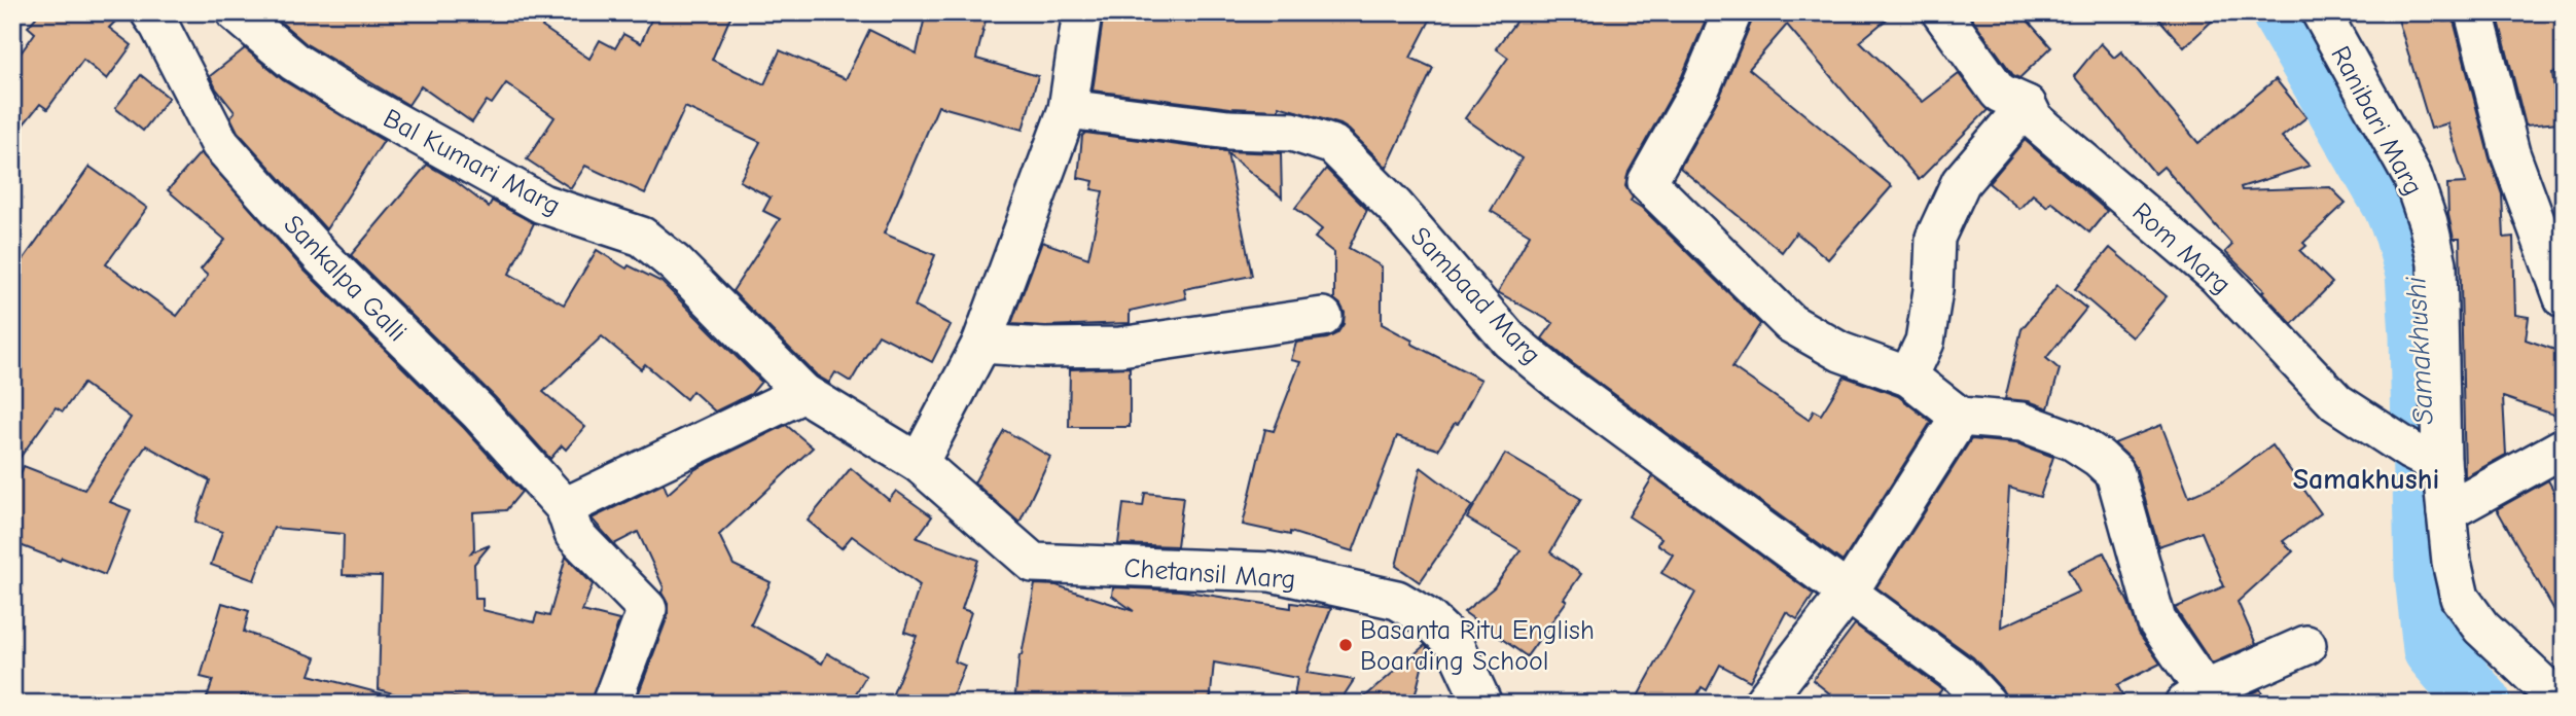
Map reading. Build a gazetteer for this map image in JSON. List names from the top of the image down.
{
  "streets": {
    "street": [
      "Ranibari Marg",
      "Bal Kumari Marg",
      "Rom Marg",
      "Sankalpa Galli",
      "Sambaad Marg",
      "Chetansil Marg"
    ]
  },
  "crossings": [
    ["Ranibari Marg", "Rom Marg"],
    ["Bal Kumari Marg", "Chetansil Marg"]
  ],
  "districts": ["Samakhushi"],
  "water": ["Samakhushi"],
  "places": ["Basanta Ritu English Boarding School"]
}
